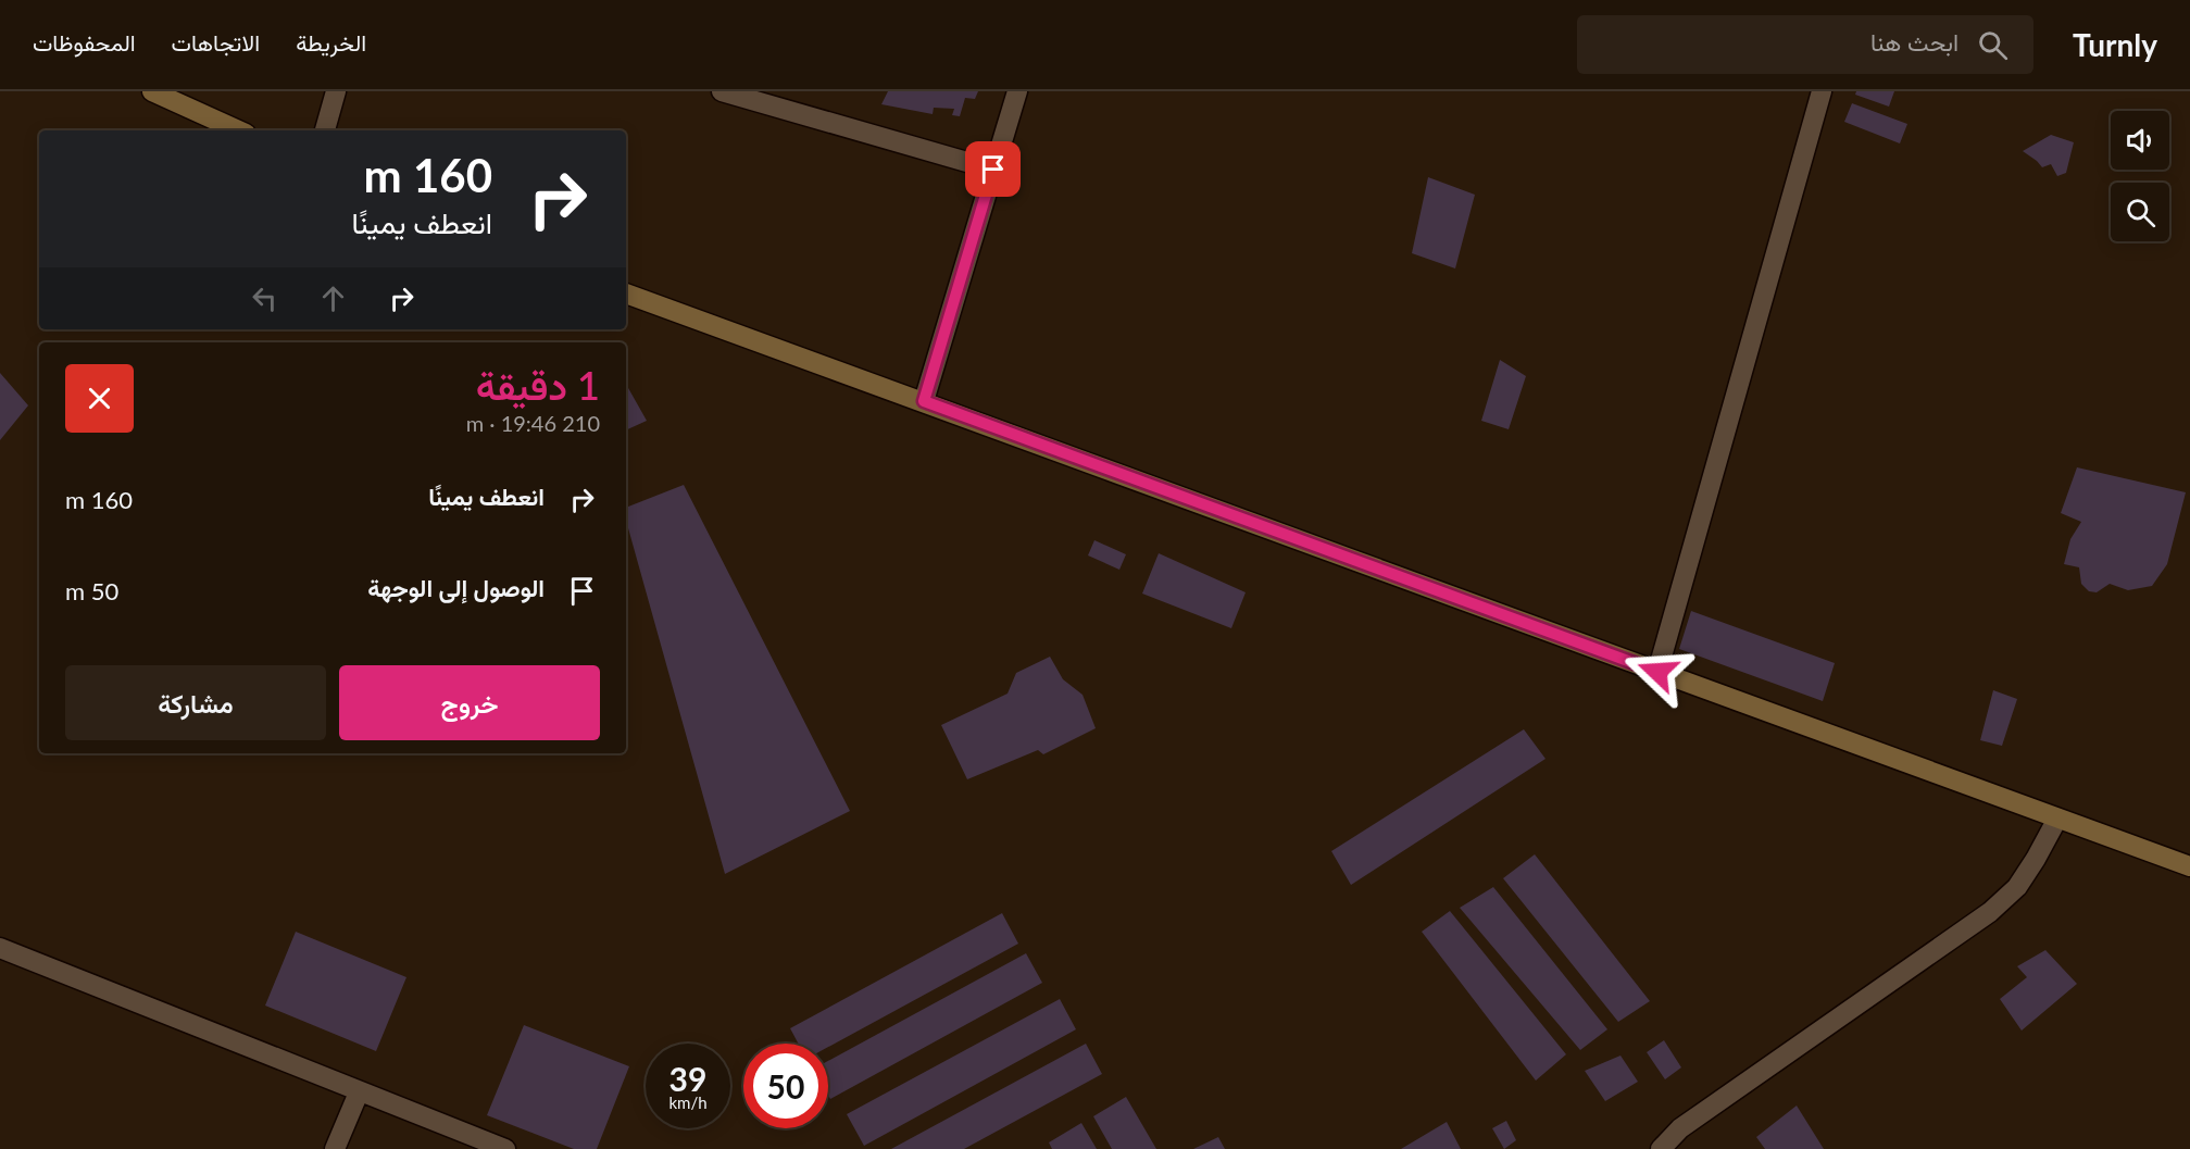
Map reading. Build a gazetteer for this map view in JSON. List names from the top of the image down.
{
  "page": {
    "header": "Turnly",
    "search": "ابحث هنا",
    "nav": ["الخريطة", "الاتجاهات", "المحفوظات"],
    "turn": ["160 m", "انعطف يمينًا"],
    "heading": ["1 دقيقة", "210 m · 19:46"],
    "list": [
      {
        "name": "انعطف يمينًا",
        "value": "160 m"
      },
      {
        "name": "الوصول إلى الوجهة",
        "value": "50 m"
      }
    ],
    "buttons": ["خروج", "مشاركة"],
    "speed": "39 km/h",
    "limit": "50"
  }
}
